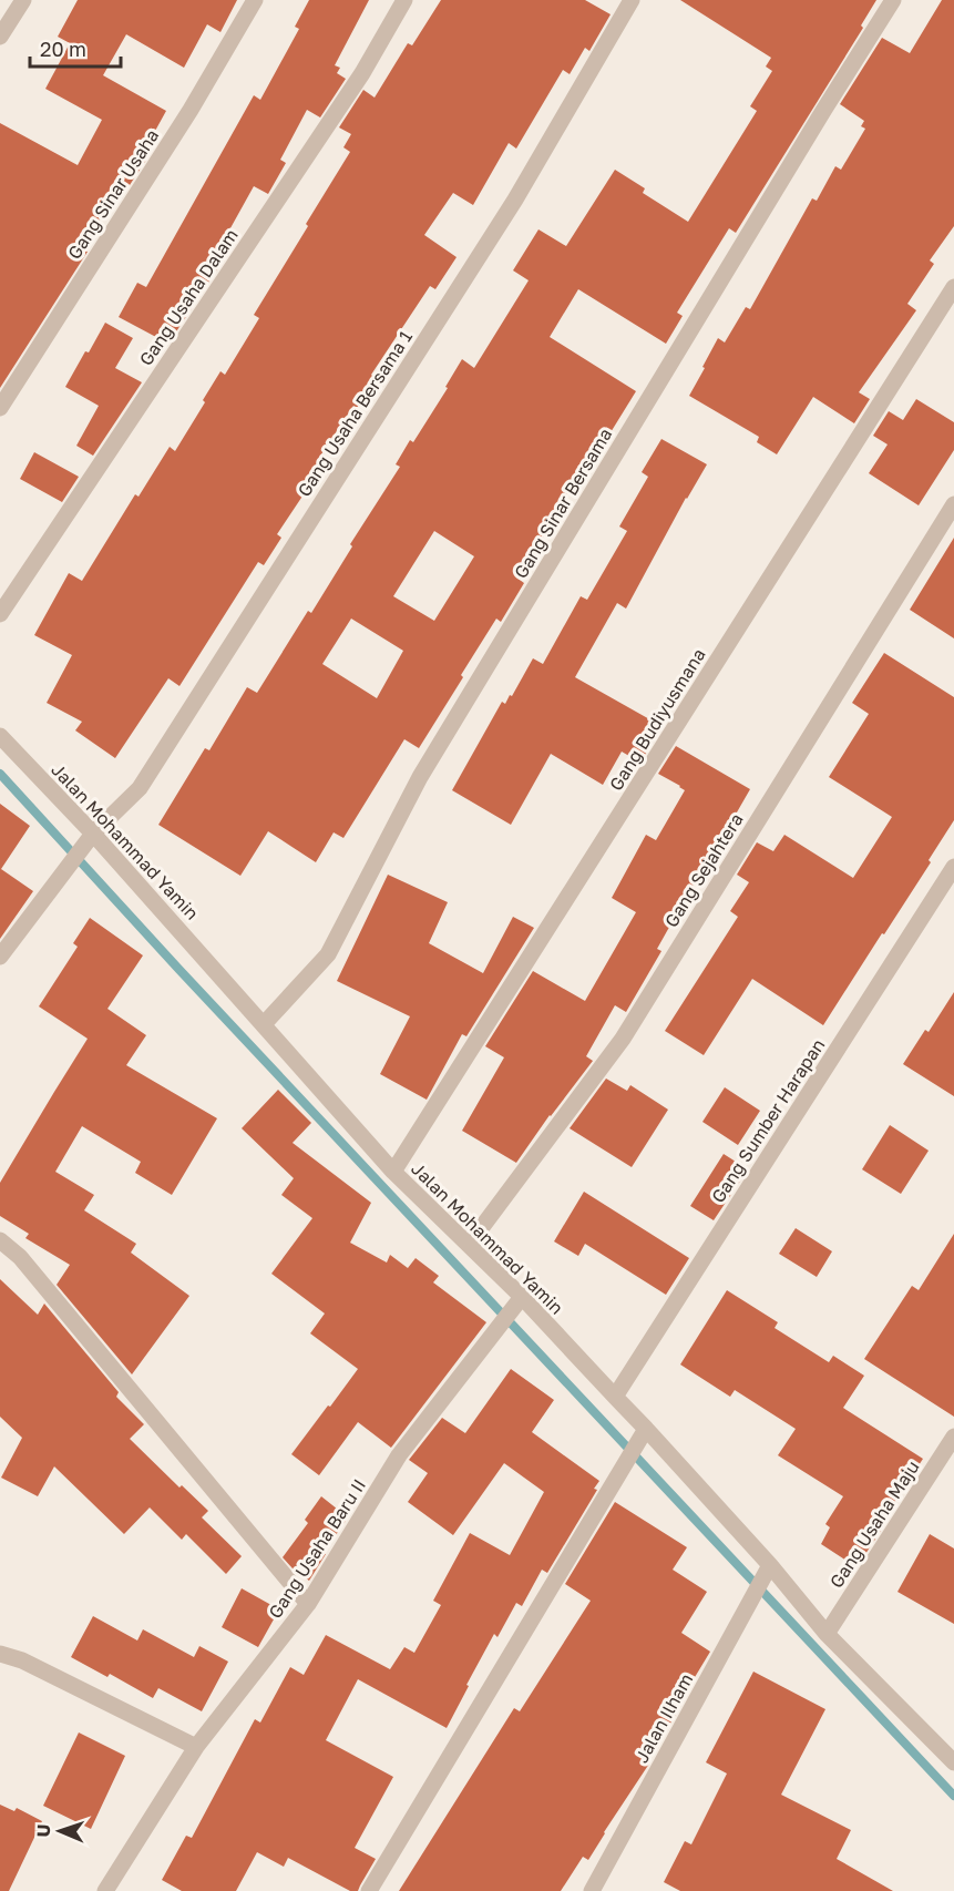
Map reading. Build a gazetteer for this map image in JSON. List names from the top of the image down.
{
  "streets": {
    "street": [
      "Gang Sinar Usaha",
      "Gang Usaha Dalam",
      "Gang Usaha Bersama 1",
      "Gang Sinar Bersama",
      "Gang Budiyusmana",
      "Jalan Mohammad Yamin",
      "Gang Sejahtera",
      "Gang Sumber Harapan",
      "Gang Usaha Maju",
      "Gang Usaha Baru II",
      "Jalan Ilham"
    ]
  },
  "crossings": [
    ["Gang Usaha Bersama 1", "Jalan Mohammad Yamin"],
    ["Gang Sinar Bersama", "Jalan Mohammad Yamin"],
    ["Gang Budiyusmana", "Jalan Mohammad Yamin"],
    ["Jalan Mohammad Yamin", "Gang Sejahtera"],
    ["Jalan Mohammad Yamin", "Gang Sumber Harapan"],
    ["Jalan Mohammad Yamin", "Gang Usaha Maju"],
    ["Jalan Mohammad Yamin", "Gang Usaha Baru II"],
    ["Jalan Mohammad Yamin", "Jalan Ilham"]
  ],
  "scale_bar": "20 m",
  "north": "left"
}
